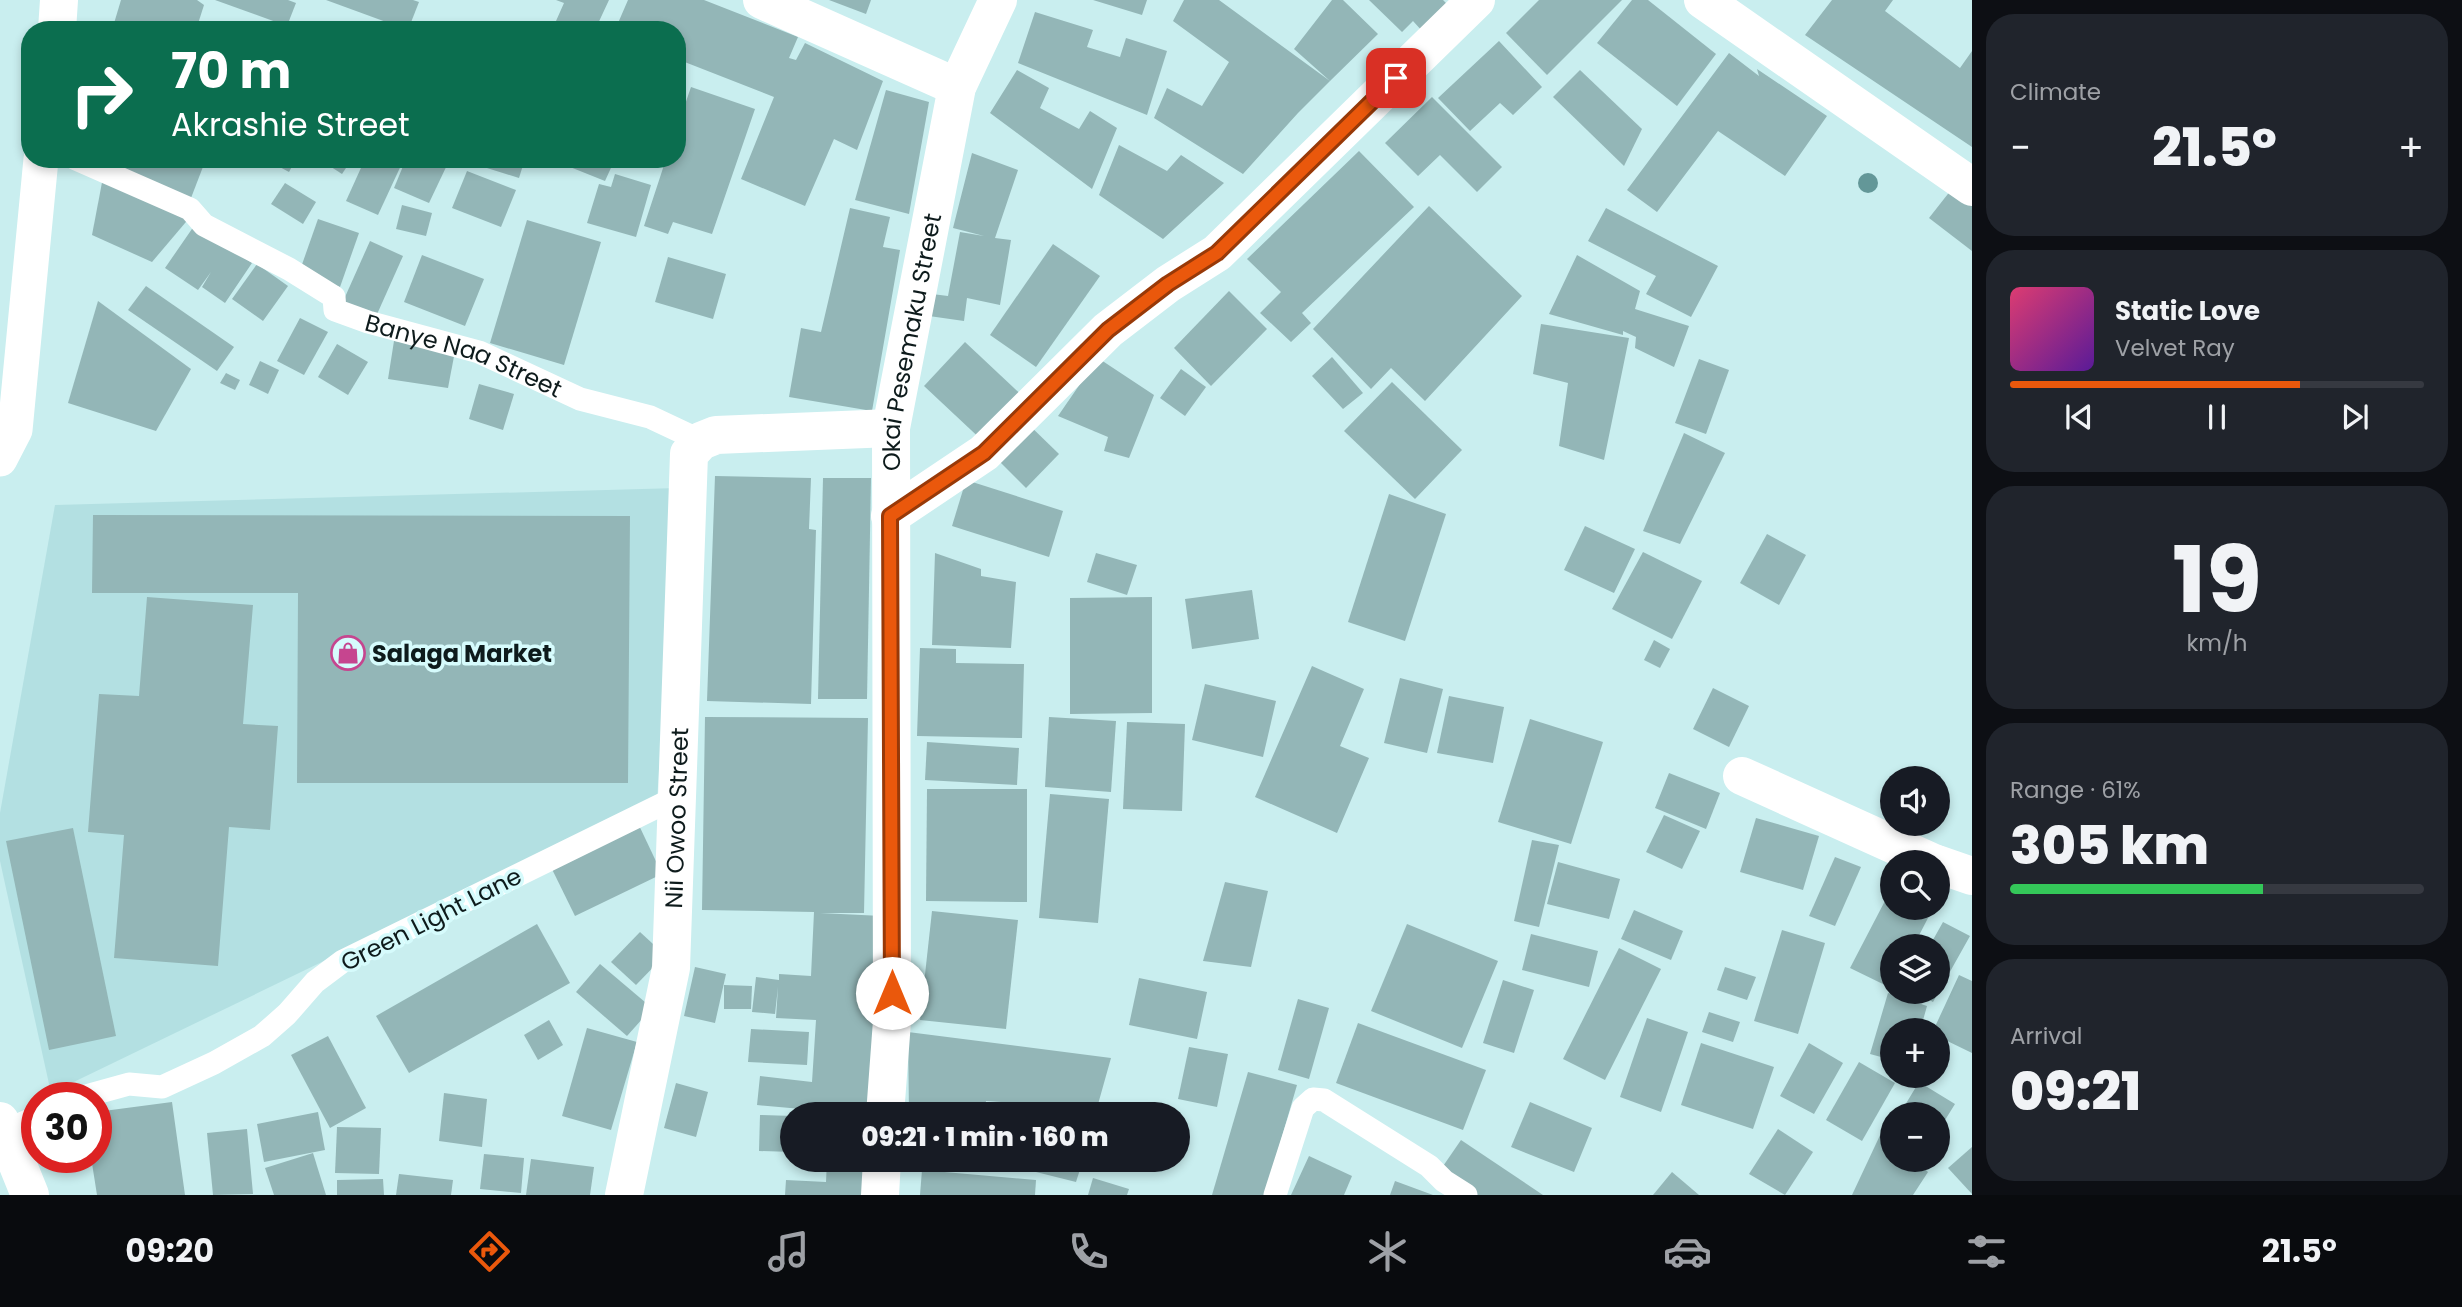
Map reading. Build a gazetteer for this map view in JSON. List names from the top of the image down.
{
  "streets": {
    "street": ["Okai Pesemaku Street", "Nii Owoo Street"],
    "lane": ["Banye Naa Street", "Green Light Lane"]
  },
  "crossings": [
    ["Banye Naa Street", "Nii Owoo Street"],
    ["Nii Owoo Street", "Green Light Lane"]
  ],
  "places": {
    "shop": ["Salaga Market"]
  },
  "page": {
    "tile": [
      "Climate",
      ["19", "km/h"],
      ["Range · 61%", "305 km"],
      ["Arrival", "09:21"]
    ],
    "turn": ["70 m", "Akrashie Street"],
    "heat": ["−", "21.5°", "+"],
    "song": ["Static Love", "Velvet Ray"],
    "map_buttons": ["+", "−"],
    "limit": "30",
    "trip": "09:21 · 1 min · 160 m",
    "tabs": ["09:20", "21.5°"]
  }
}
